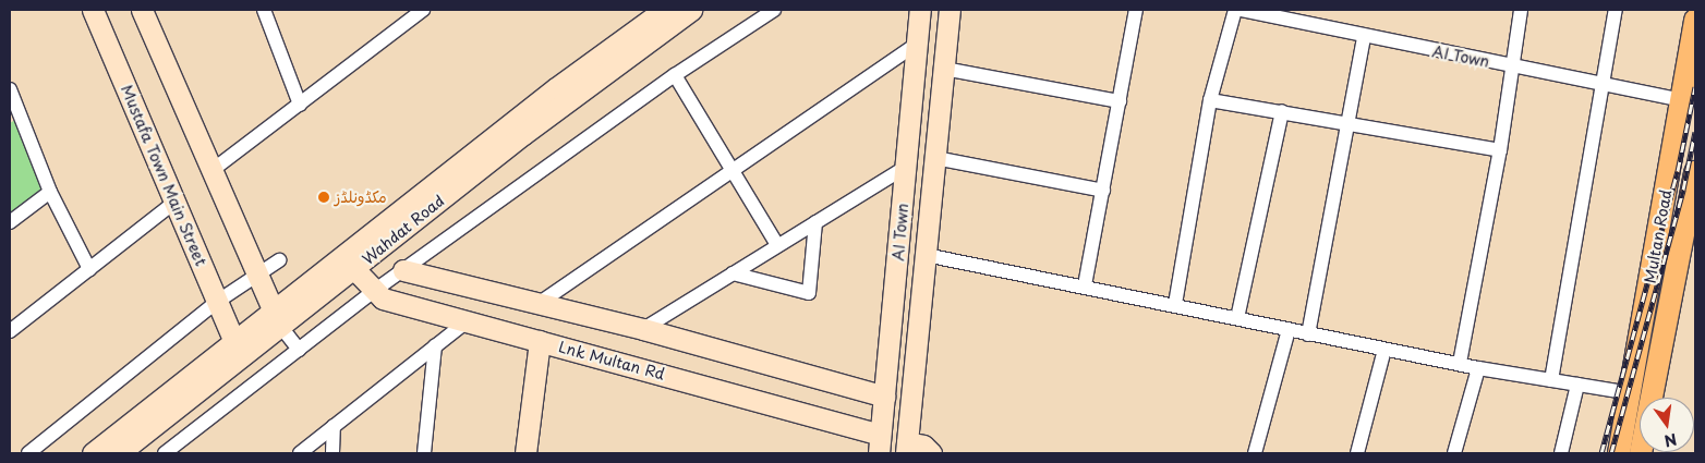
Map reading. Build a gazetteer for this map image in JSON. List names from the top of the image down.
{
  "streets": {
    "main road": ["Multan Road"],
    "street": [
      "AI Town",
      "Mustafa Town Main Street",
      "Wahdat Road",
      "Lnk Multan Rd"
    ]
  },
  "crossings": [
    ["AI Town", "Multan Road"],
    ["AI Town", "Lnk Multan Rd"],
    ["Mustafa Town Main Street", "Wahdat Road"],
    ["Wahdat Road", "Lnk Multan Rd"]
  ],
  "places": ["مکڈونلڈز"],
  "north": "bottom"
}
